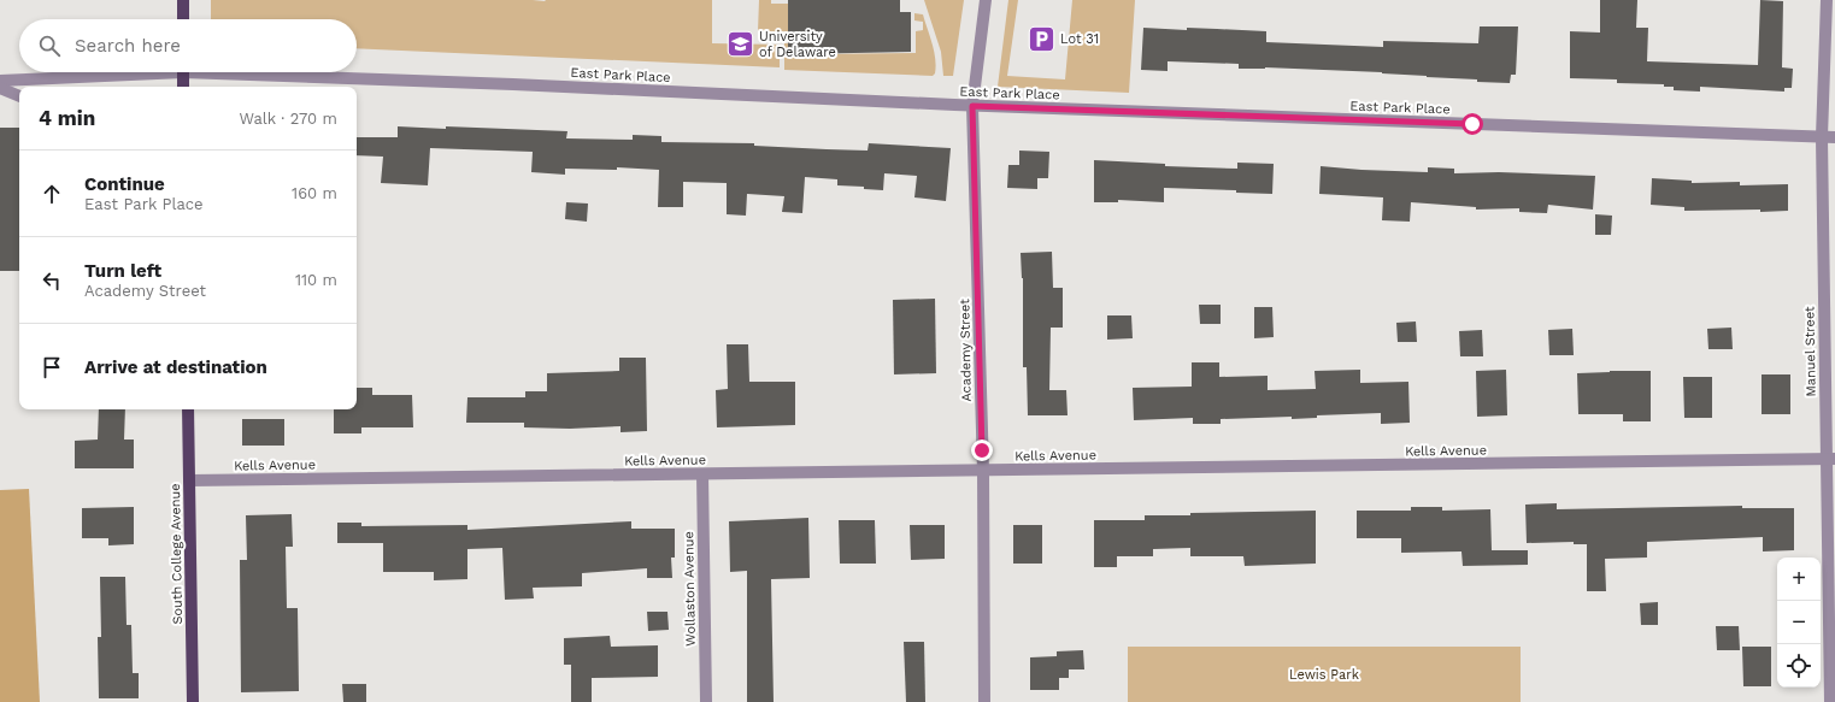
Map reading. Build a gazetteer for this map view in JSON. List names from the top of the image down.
{
  "streets": {
    "main road": ["South College Avenue"],
    "street": [
      "East Park Place",
      "Academy Street",
      "Manuel Street",
      "Kells Avenue",
      "Wollaston Avenue"
    ]
  },
  "crossings": [
    ["East Park Place", "Academy Street"],
    ["East Park Place", "Manuel Street"],
    ["Academy Street", "Kells Avenue"],
    ["Manuel Street", "Kells Avenue"],
    ["Kells Avenue", "South College Avenue"],
    ["Kells Avenue", "Wollaston Avenue"]
  ],
  "parks": ["Lewis Park"],
  "places": {
    "parking": ["Lot 31"],
    "school or university": ["University of Delaware"]
  },
  "page": {
    "search": "Search here",
    "heading": ["4 min", "Walk · 270 m"],
    "list": [
      ["Continue", "East Park Place", "160 m"],
      ["Turn left", "Academy Street", "110 m"],
      "Arrive at destination"
    ],
    "map_buttons": ["+", "−"]
  }
}
